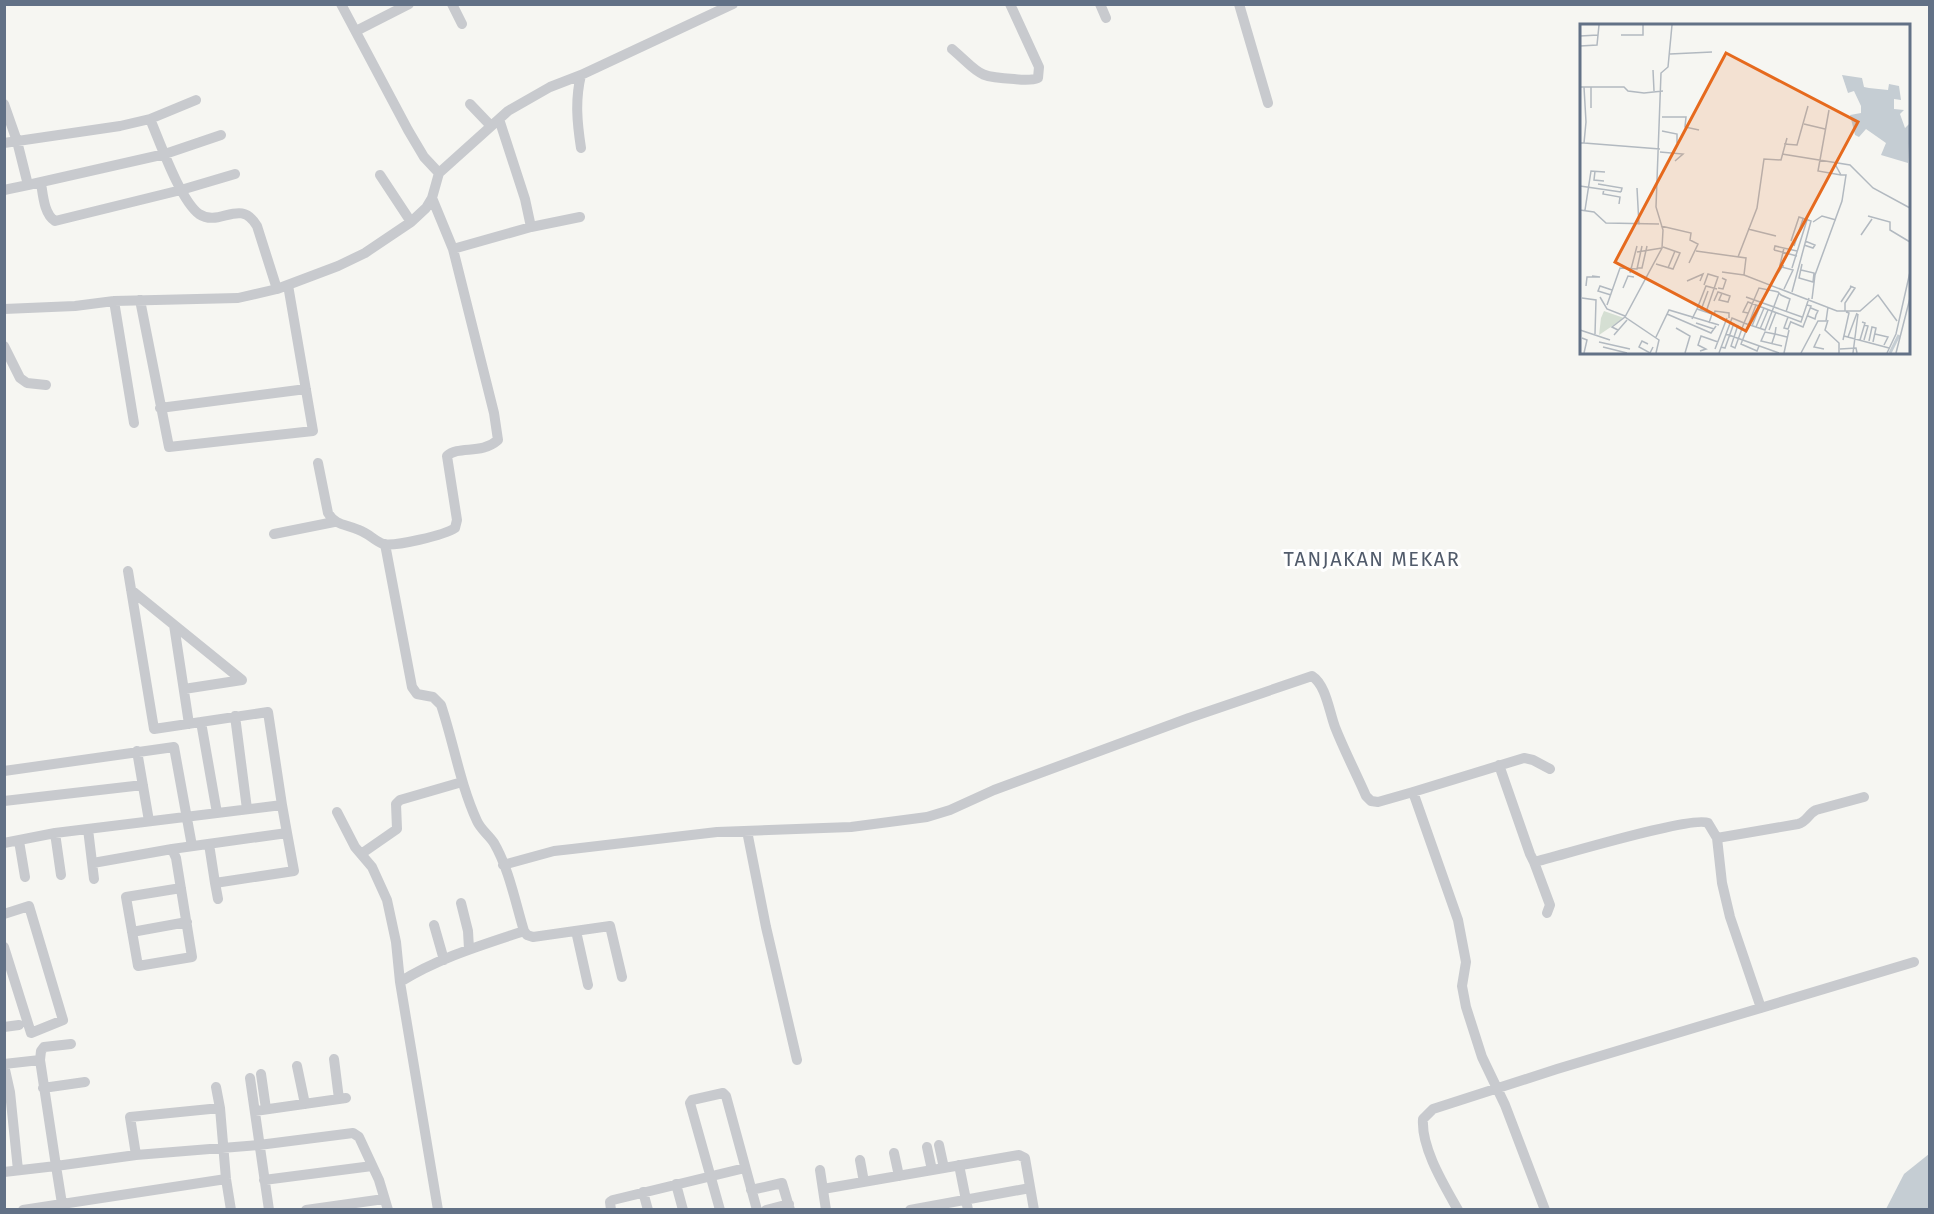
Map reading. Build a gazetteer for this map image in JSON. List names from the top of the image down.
{
  "districts": ["TANJAKAN MEKAR"]
}
